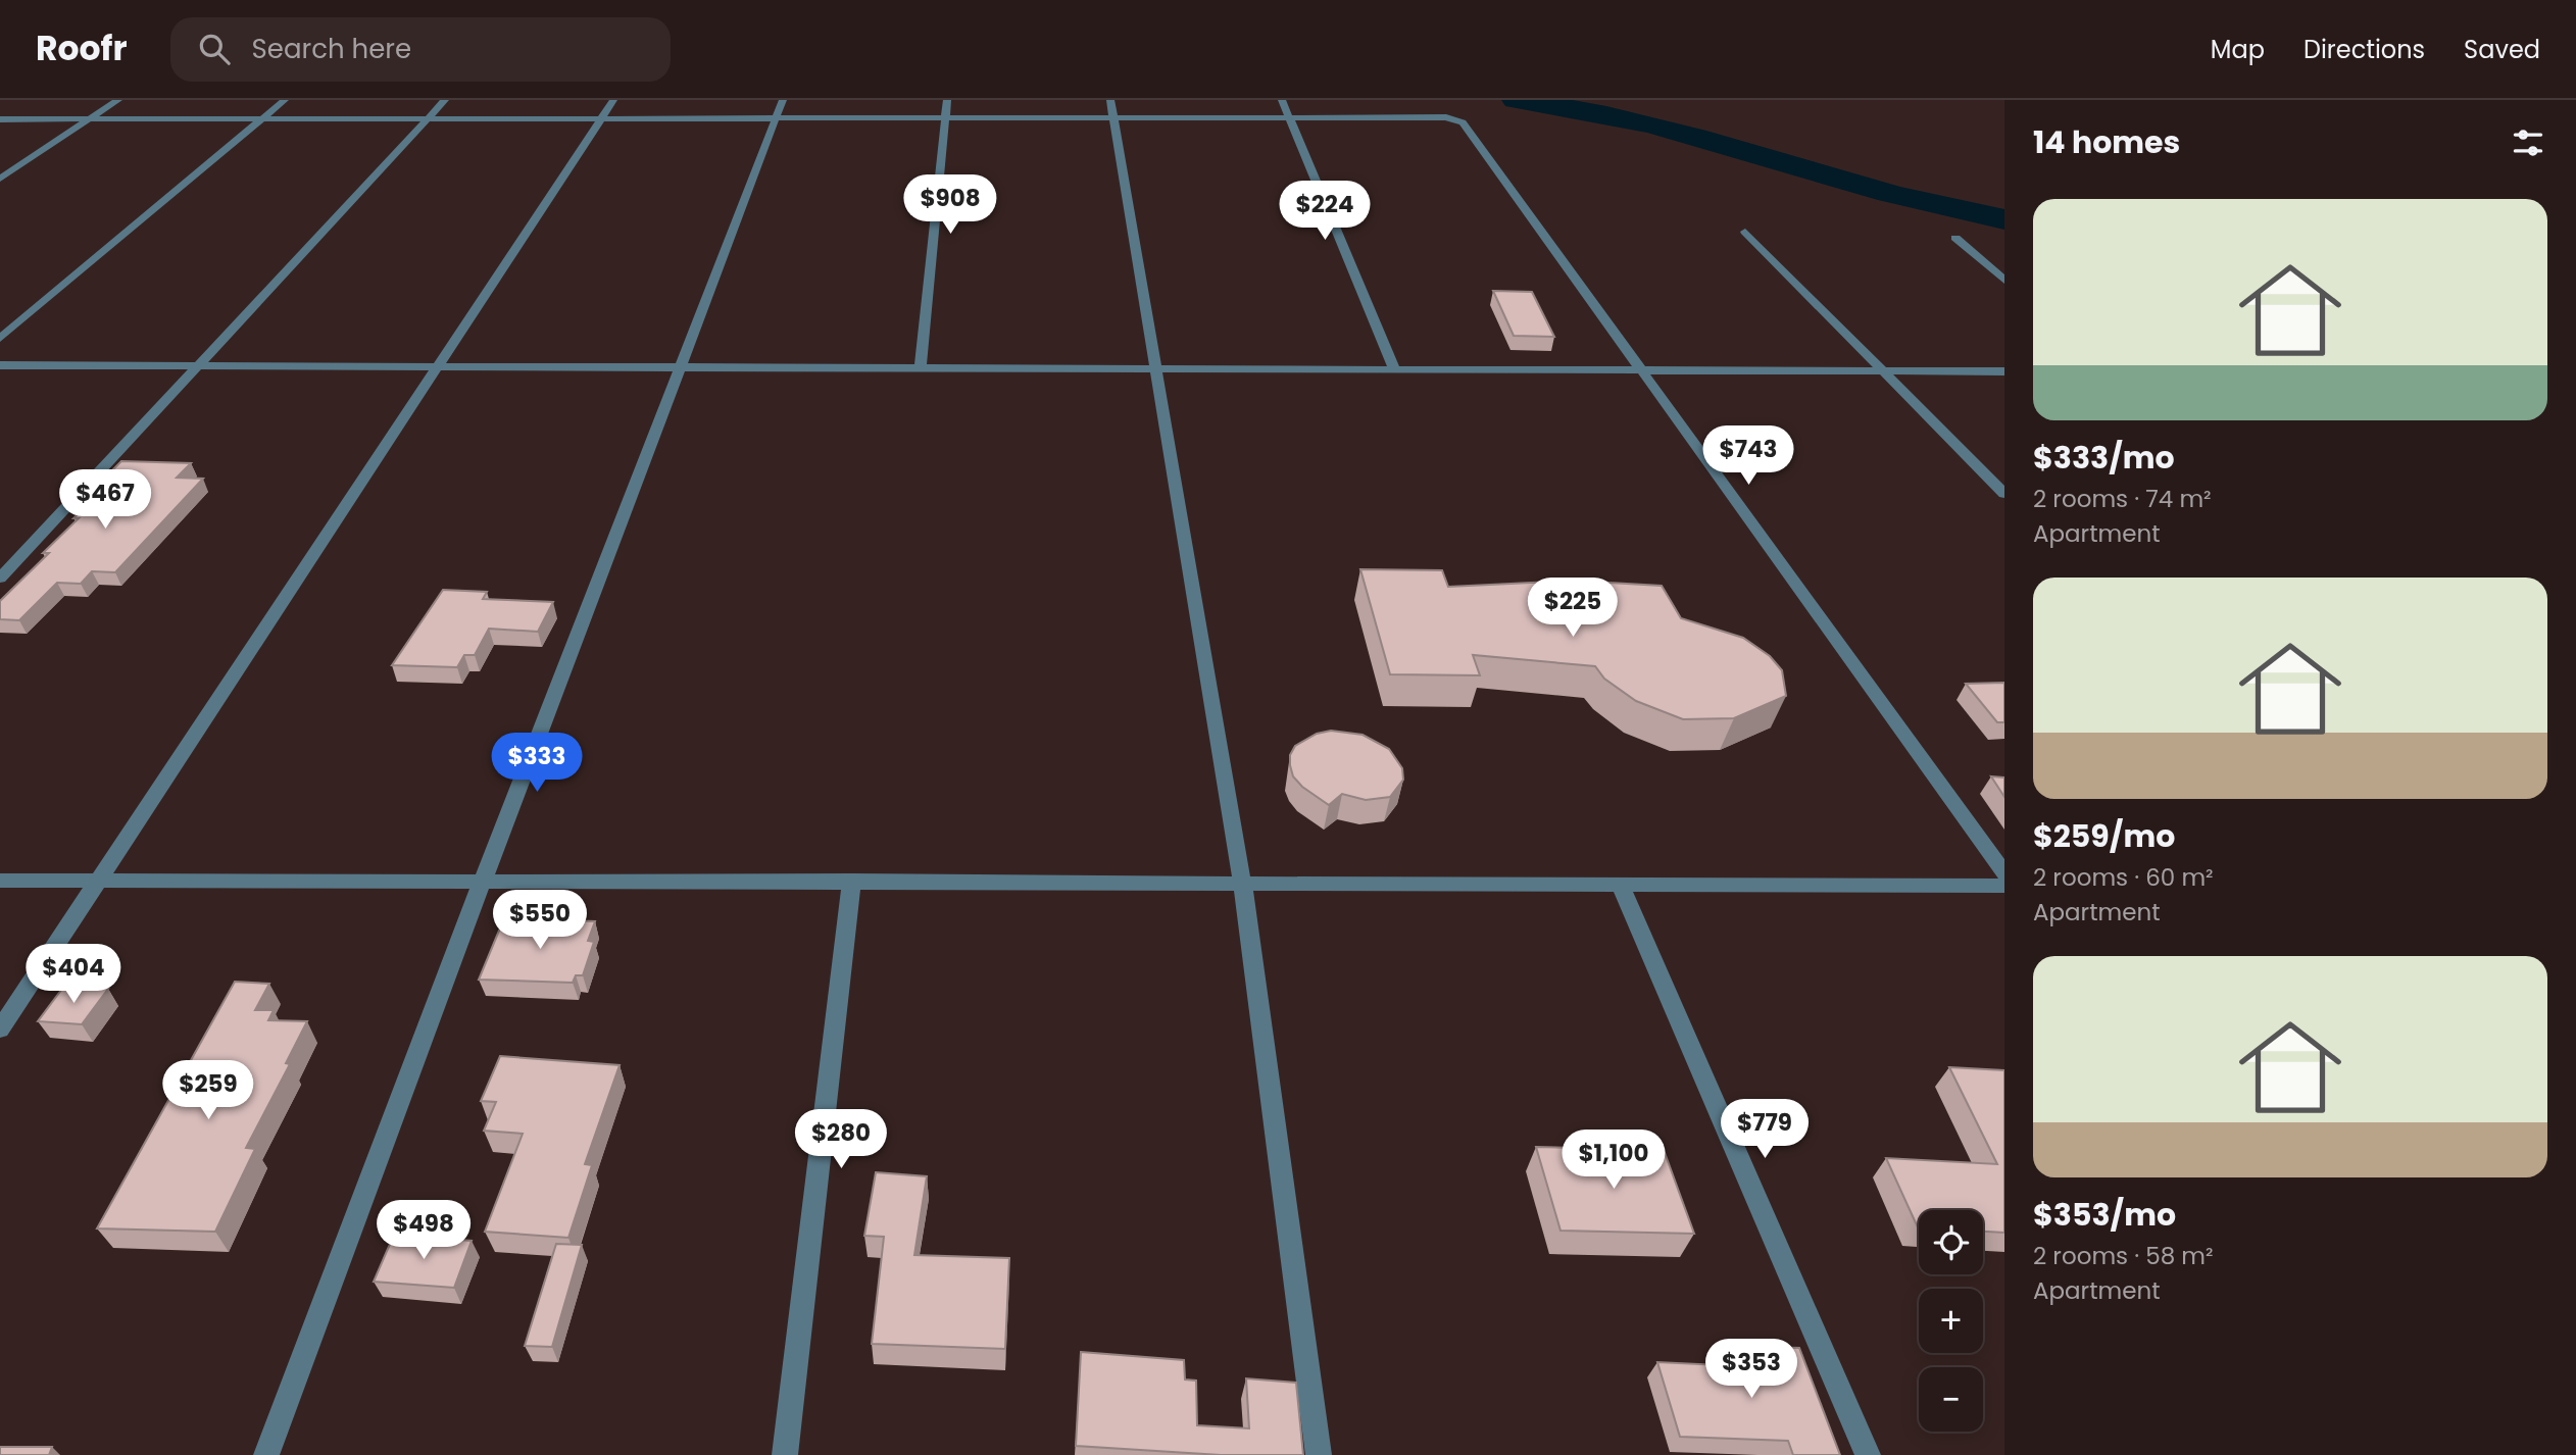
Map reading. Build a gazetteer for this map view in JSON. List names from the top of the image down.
{
  "page": {
    "header": "Roofr",
    "search": "Search here",
    "nav": ["Map", "Directions", "Saved"],
    "heading": "14 homes",
    "price": [
      "$908",
      "$224",
      "$743",
      "$467",
      "$225",
      "$333",
      "$550",
      "$404",
      "$259",
      "$779",
      "$280",
      "$1,100",
      "$498",
      "$353"
    ],
    "list": [
      {
        "name": "$333/mo",
        "note": "2 rooms · 74 m² · Apartment"
      },
      {
        "name": "$259/mo",
        "note": "2 rooms · 60 m² · Apartment"
      },
      {
        "name": "$353/mo",
        "note": "2 rooms · 58 m² · Apartment"
      }
    ],
    "map_buttons": ["+", "−"]
  }
}
